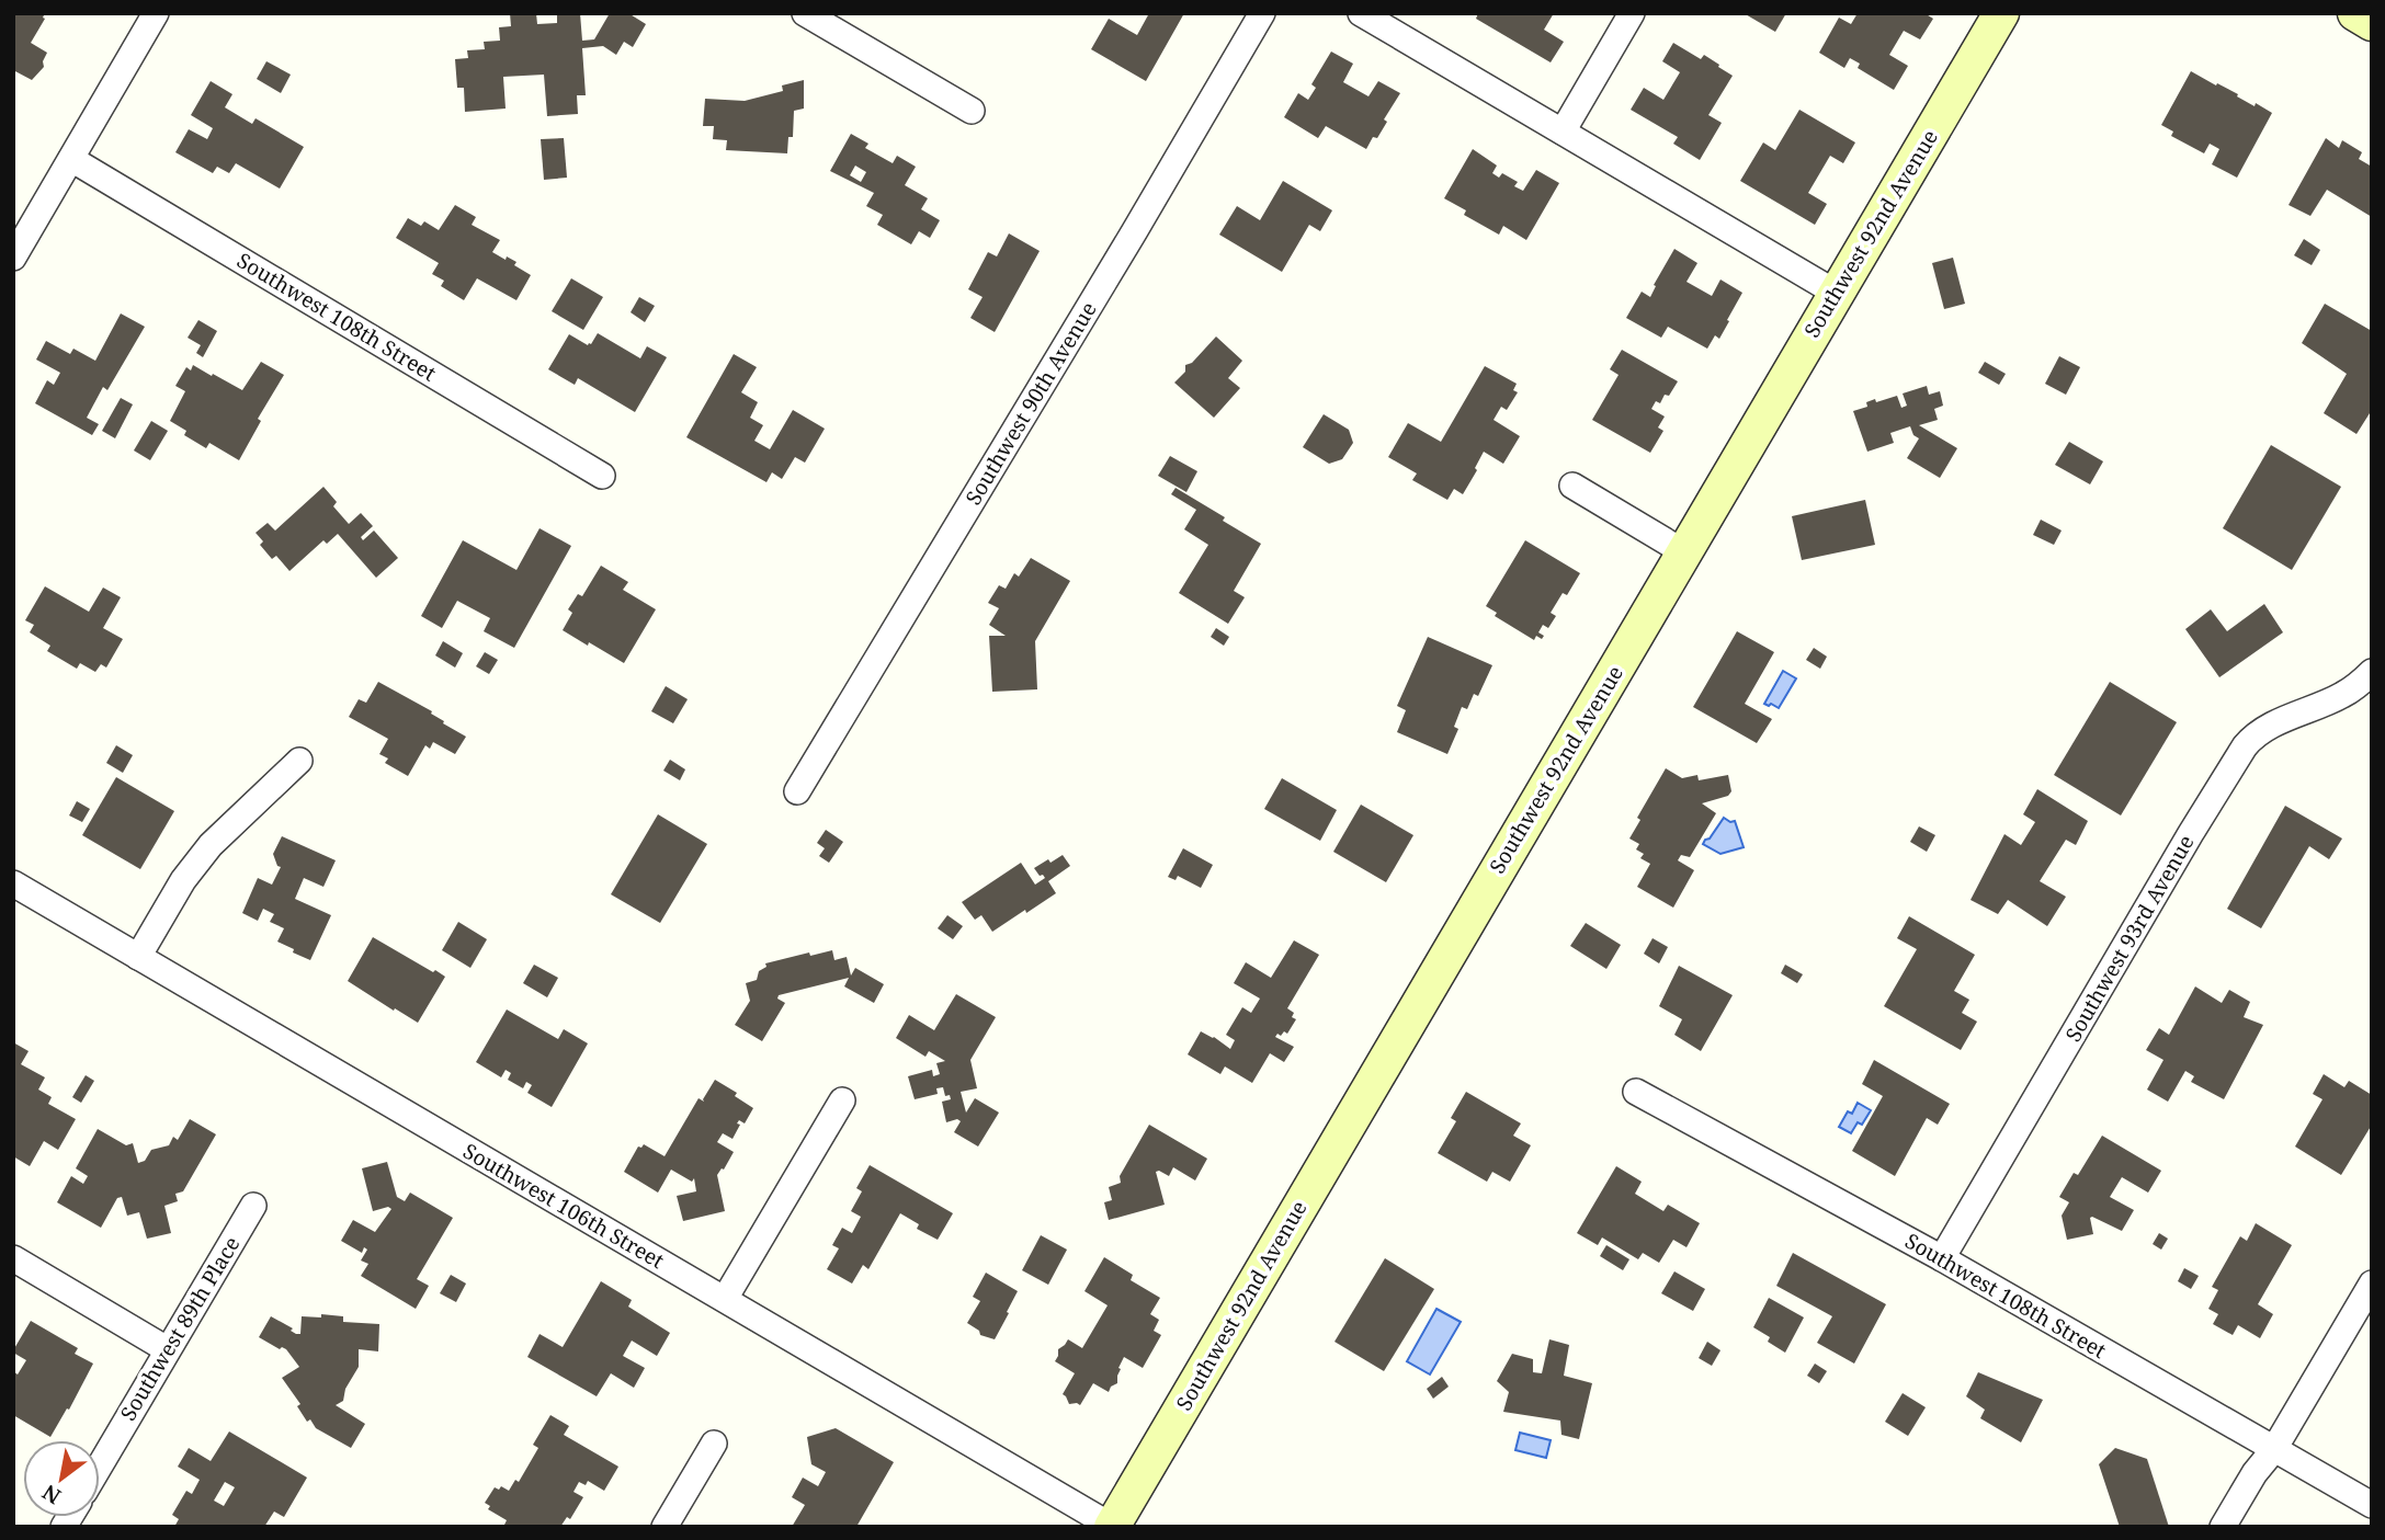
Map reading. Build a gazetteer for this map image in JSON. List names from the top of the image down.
{
  "streets": {
    "street": [
      "Southwest 92nd Avenue",
      "Southwest 108th Street",
      "Southwest 90th Avenue",
      "Southwest 93rd Avenue",
      "Southwest 106th Street",
      "Southwest 89th Place"
    ]
  },
  "crossings": [
    ["Southwest 92nd Avenue", "Southwest 106th Street"],
    ["Southwest 108th Street", "Southwest 93rd Avenue"]
  ],
  "north": "bottom left"
}
